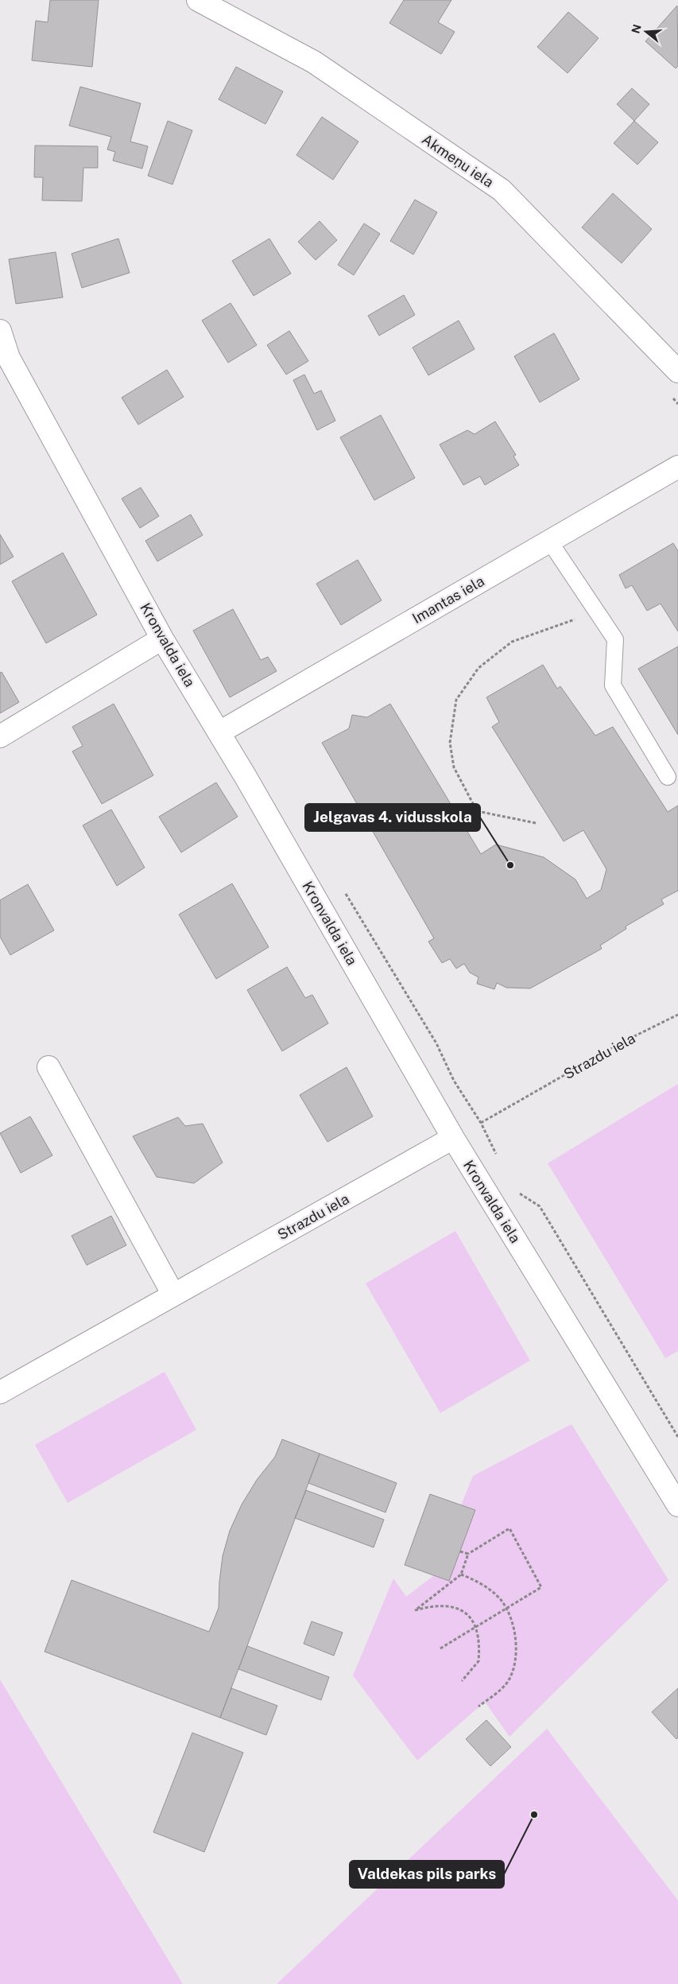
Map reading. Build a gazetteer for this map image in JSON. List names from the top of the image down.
{
  "streets": {
    "street": [
      "Akmeņu iela",
      "Imantas iela",
      "Kronvalda iela",
      "Strazdu iela"
    ]
  },
  "crossings": [
    ["Imantas iela", "Kronvalda iela"],
    ["Kronvalda iela", "Strazdu iela"]
  ],
  "places": ["Jelgavas 4. vidusskola", "Valdekas pils parks"],
  "north": "left"
}
